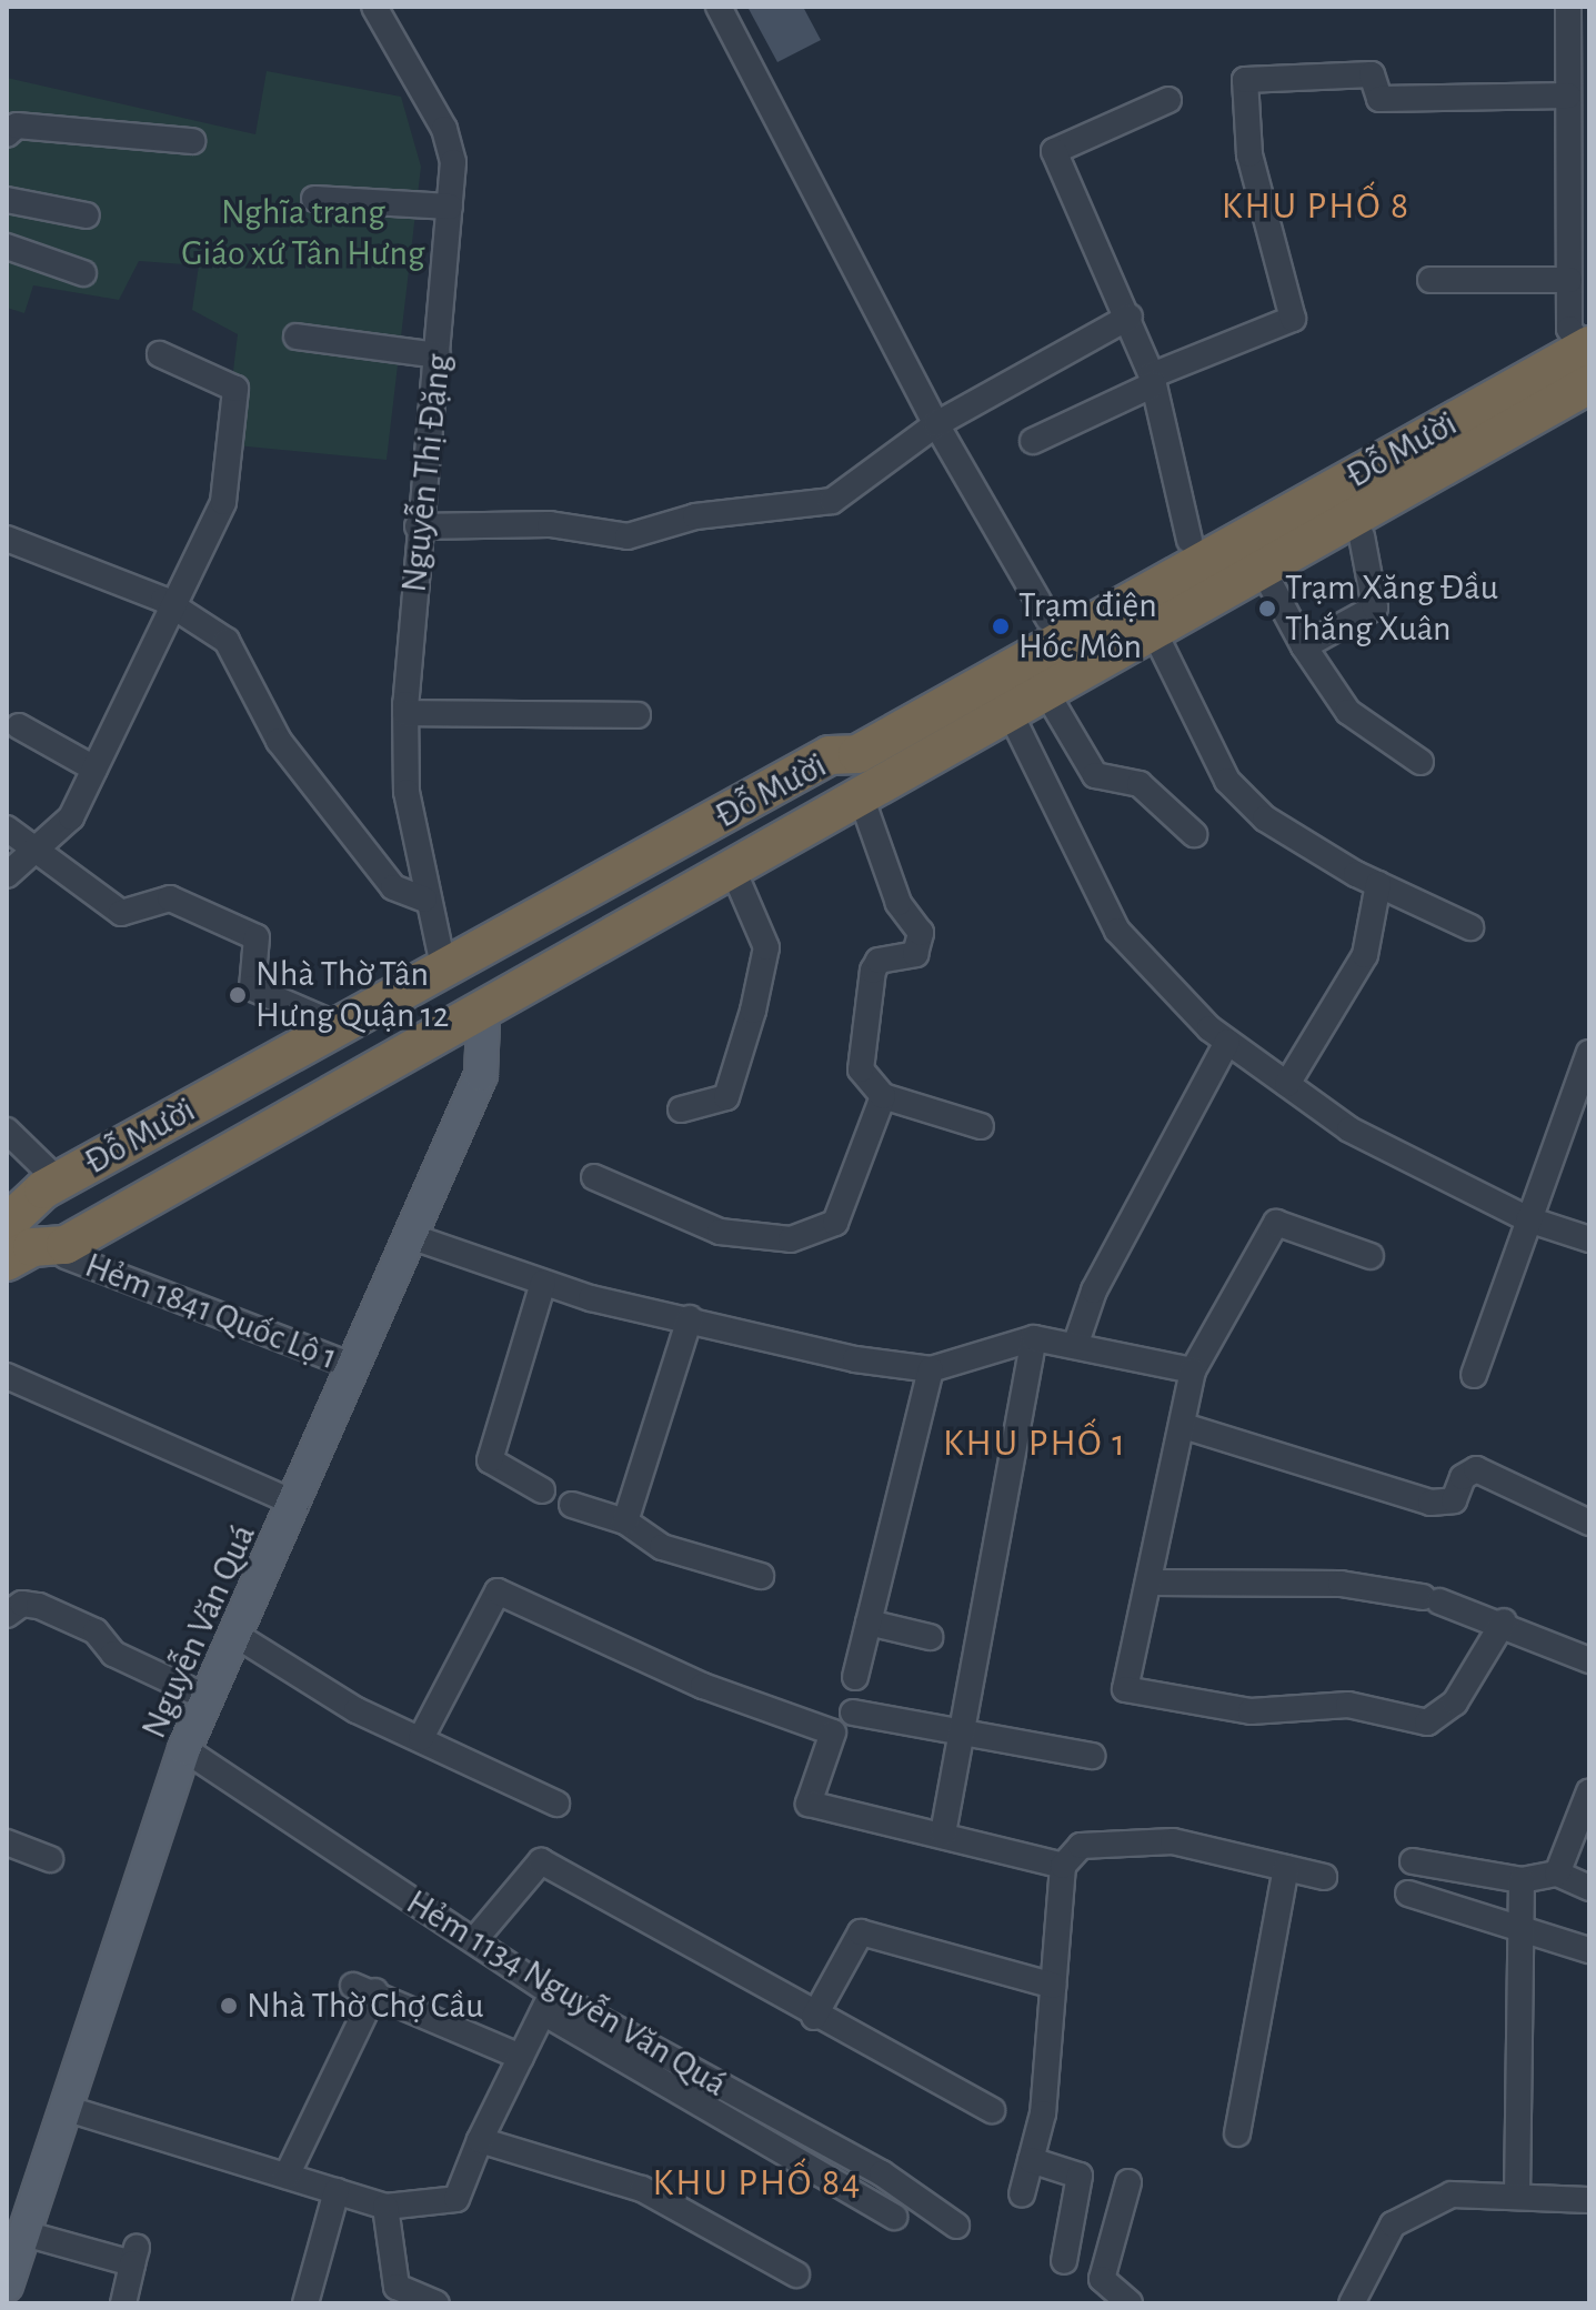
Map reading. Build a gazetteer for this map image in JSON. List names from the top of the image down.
{
  "streets": {
    "highway": ["Đỗ Mười"],
    "main road": ["Nguyễn Văn Quá"],
    "street": ["Nguyễn Thị Đặng", "Hẻm 1841 Quốc Lộ 1", "Hẻm 1134 Nguyễn Văn Quá"]
  },
  "crossings": [
    ["Đỗ Mười", "Nguyễn Thị Đặng"],
    ["Đỗ Mười", "Hẻm 1841 Quốc Lộ 1"],
    ["Đỗ Mười", "Nguyễn Văn Quá"],
    ["Hẻm 1841 Quốc Lộ 1", "Nguyễn Văn Quá"],
    ["Nguyễn Văn Quá", "Hẻm 1134 Nguyễn Văn Quá"]
  ],
  "districts": ["KHU PHỐ 8", "KHU PHỐ 1", "KHU PHỐ 84"],
  "parks": ["Nghĩa trang Giáo xứ Tân Hưng"],
  "places": [
    "Trạm Xăng Đầu Thắng Xuân",
    "Trạm điện Hóc Môn",
    "Nhà Thờ Tân Hưng Quận 12",
    "Nhà Thờ Chợ Cầu"
  ]
}
